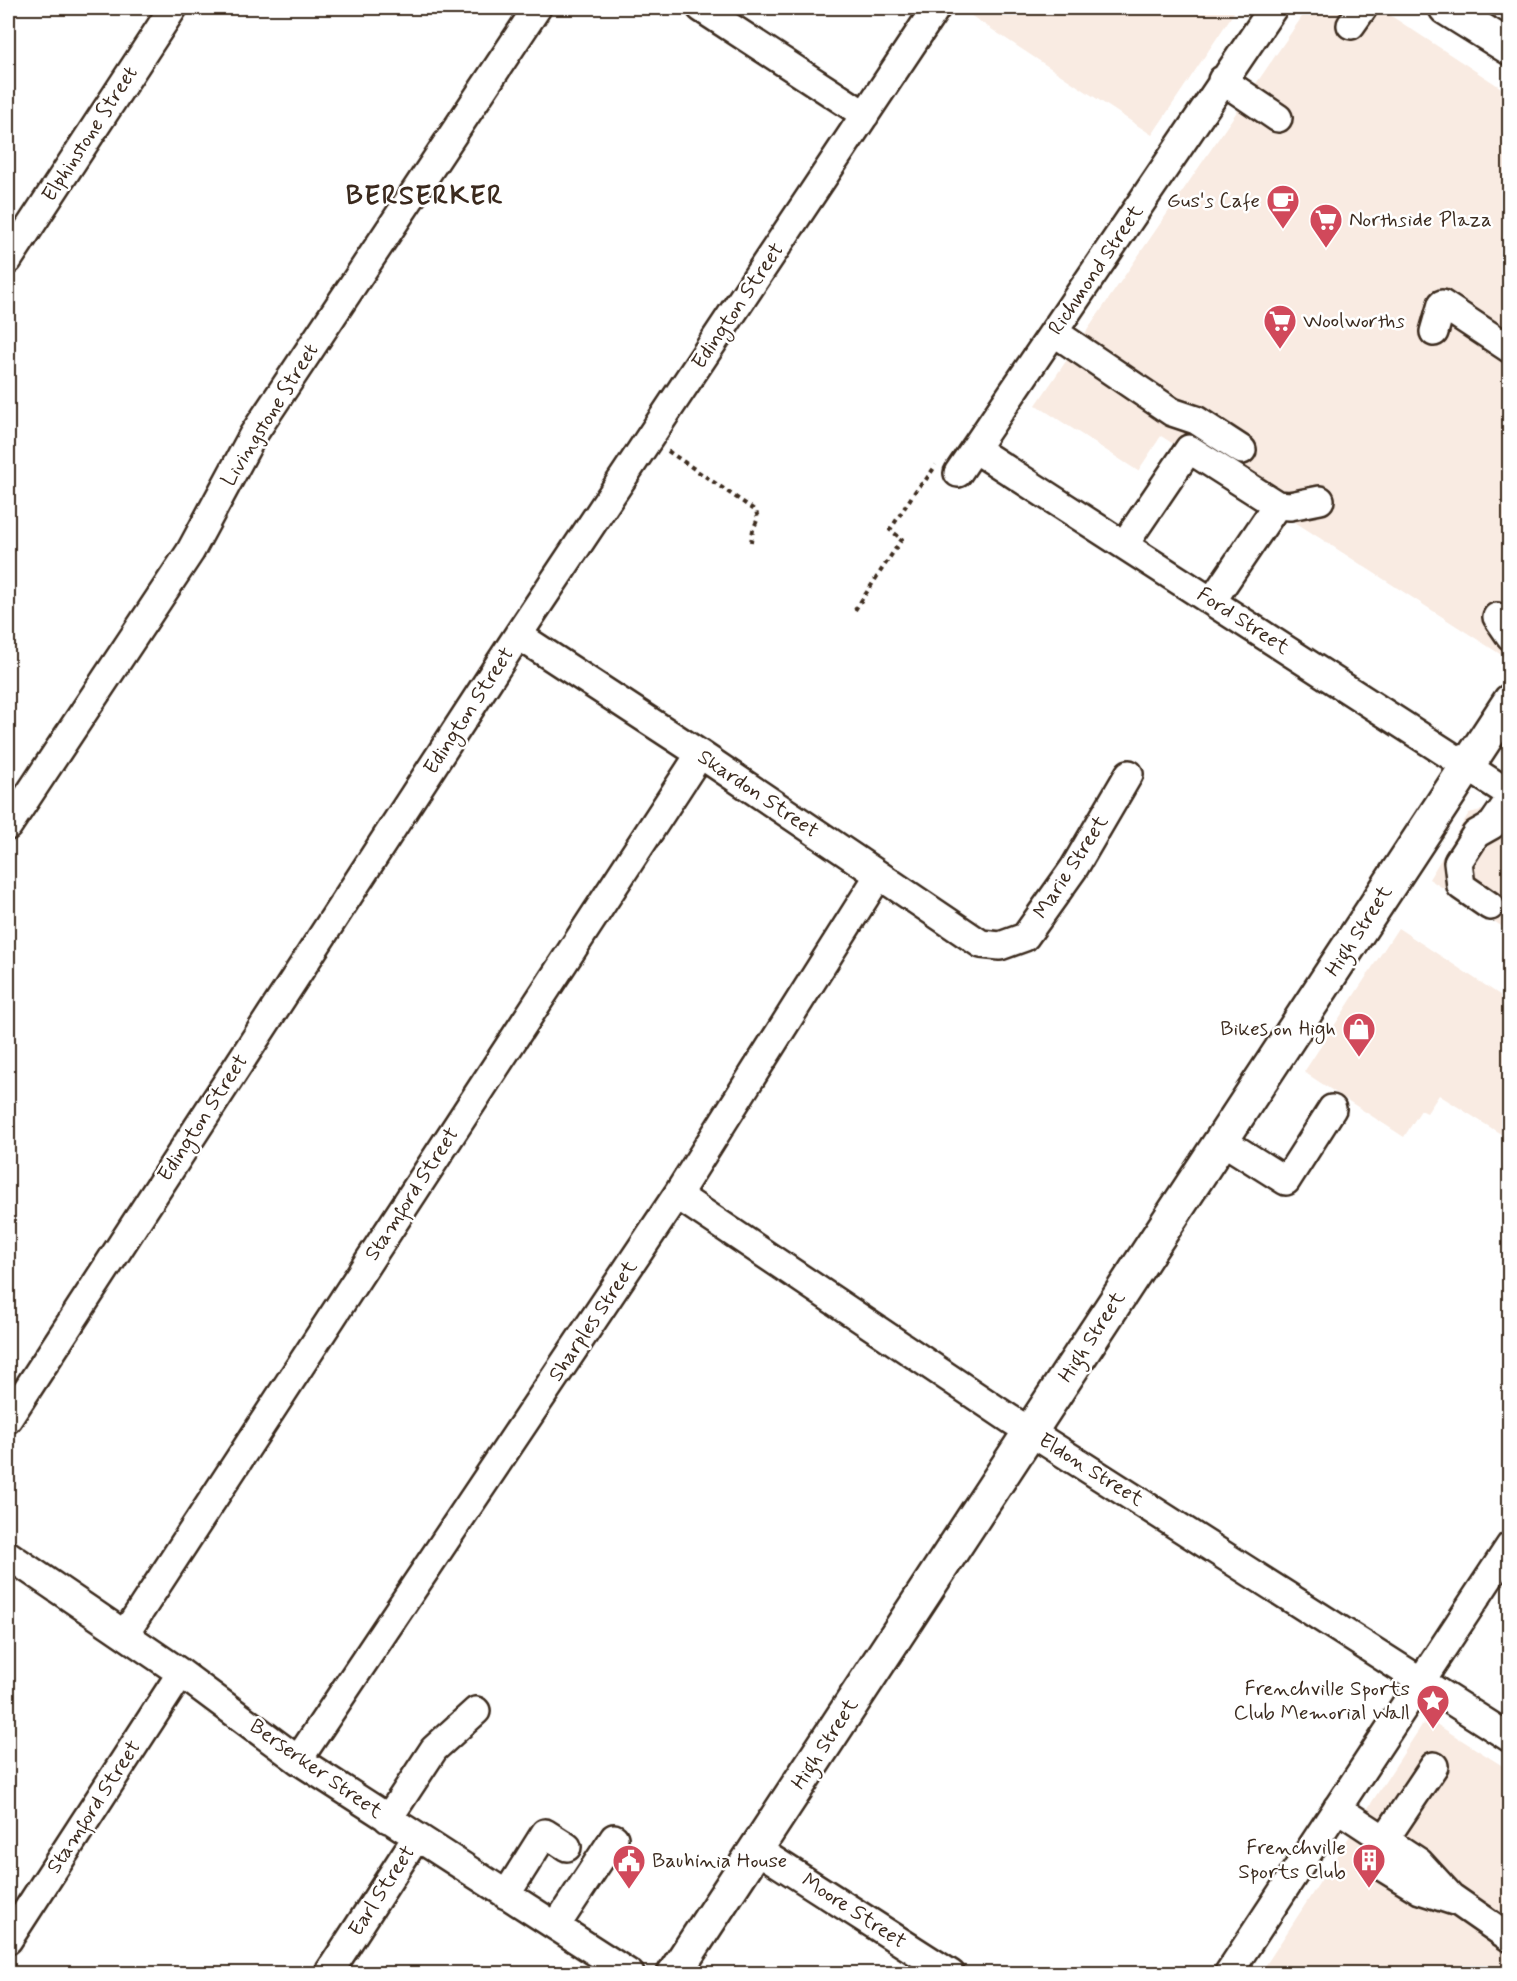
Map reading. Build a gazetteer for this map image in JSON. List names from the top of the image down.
{
  "streets": {
    "main road": ["High Street"],
    "street": [
      "Elphinstone Street",
      "Richmond Street",
      "Edington Street",
      "Livingstone Street",
      "Ford Street",
      "Skardon Street",
      "Marie Street",
      "Stamford Street",
      "Sharples Street",
      "Eldon Street",
      "Berserker Street",
      "Earl Street",
      "Moore Street"
    ]
  },
  "crossings": [
    ["Richmond Street", "Ford Street"],
    ["Edington Street", "Skardon Street"],
    ["Ford Street", "High Street"],
    ["Skardon Street", "Marie Street"],
    ["Skardon Street", "Stamford Street"],
    ["Skardon Street", "Sharples Street"],
    ["High Street", "Eldon Street"],
    ["High Street", "Moore Street"],
    ["Stamford Street", "Berserker Street"],
    ["Sharples Street", "Eldon Street"],
    ["Sharples Street", "Berserker Street"],
    ["Berserker Street", "Earl Street"]
  ],
  "districts": ["BERSERKER"],
  "places": {
    "cafe": ["Gus's Cafe"],
    "supermarket": ["Northside Plaza", "Woolworths"],
    "shop": ["Bikes on High"],
    "place": ["Frenchville Sports Club Memorial Wall"],
    "building": ["Frenchville Sports Club"],
    "public building": ["Bauhinia House"]
  }
}
